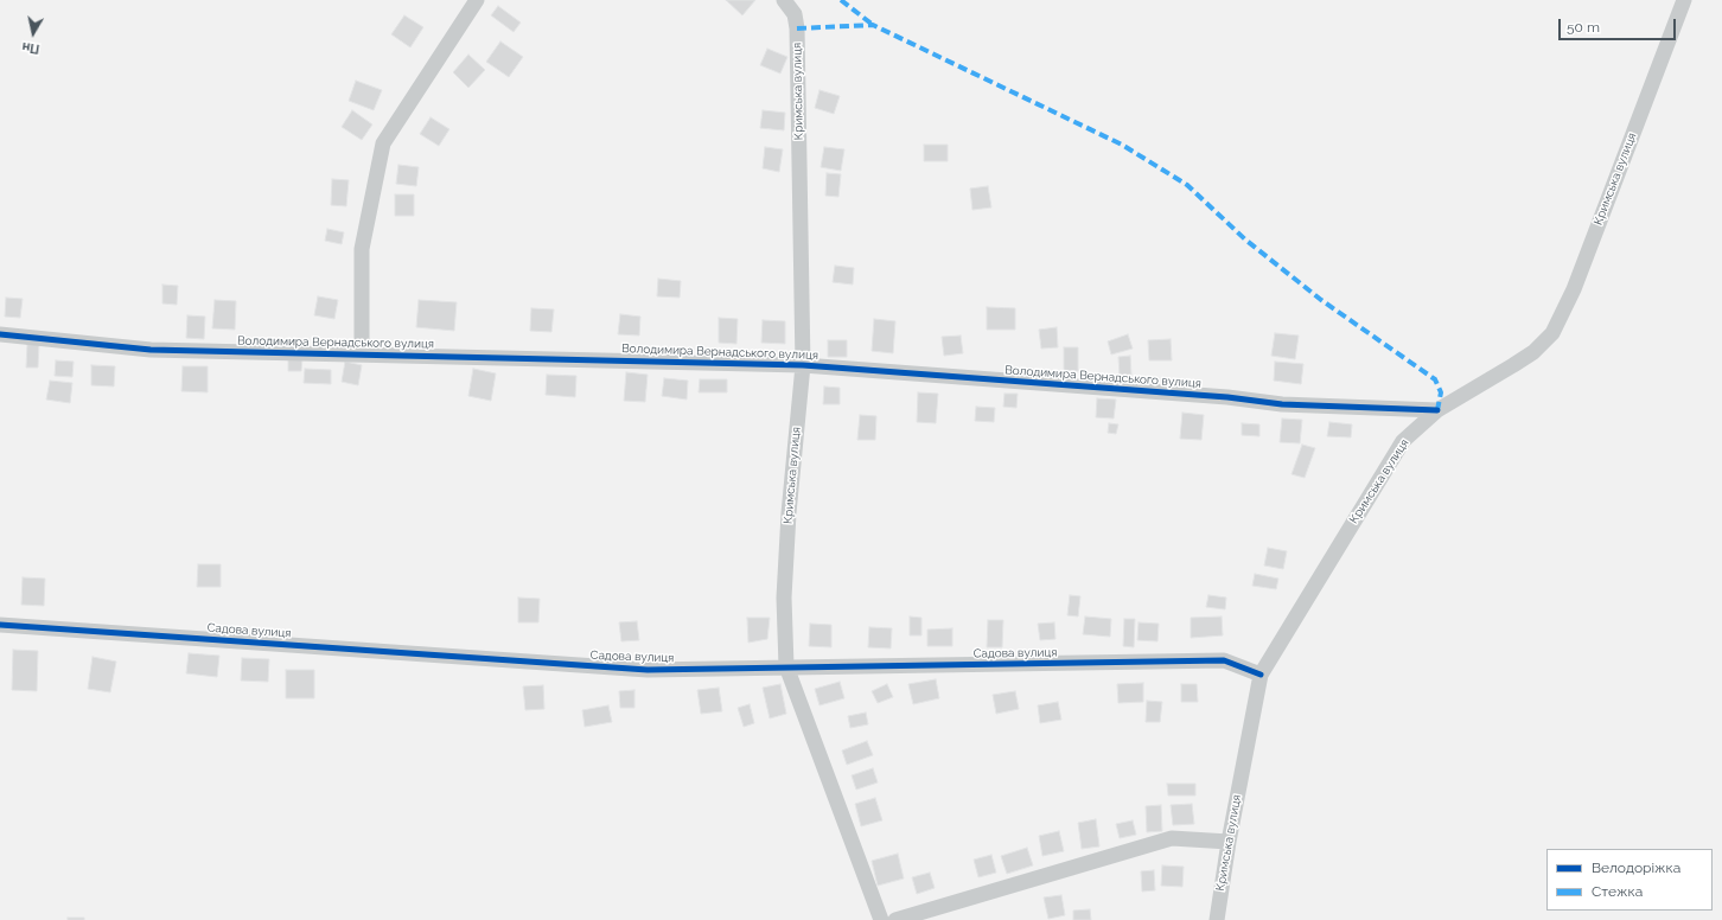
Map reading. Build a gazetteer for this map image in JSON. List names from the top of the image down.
{
  "streets": {
    "street": ["Кримська вулиця", "Володимира Вернадського вулиця", "Садова вулиця"]
  },
  "crossings": [
    ["Кримська вулиця", "Володимира Вернадського вулиця"],
    ["Кримська вулиця", "Садова вулиця"]
  ],
  "legend": ["Велодоріжка", "Стежка"],
  "scale_bar": "50 m",
  "north": "bottom"
}
